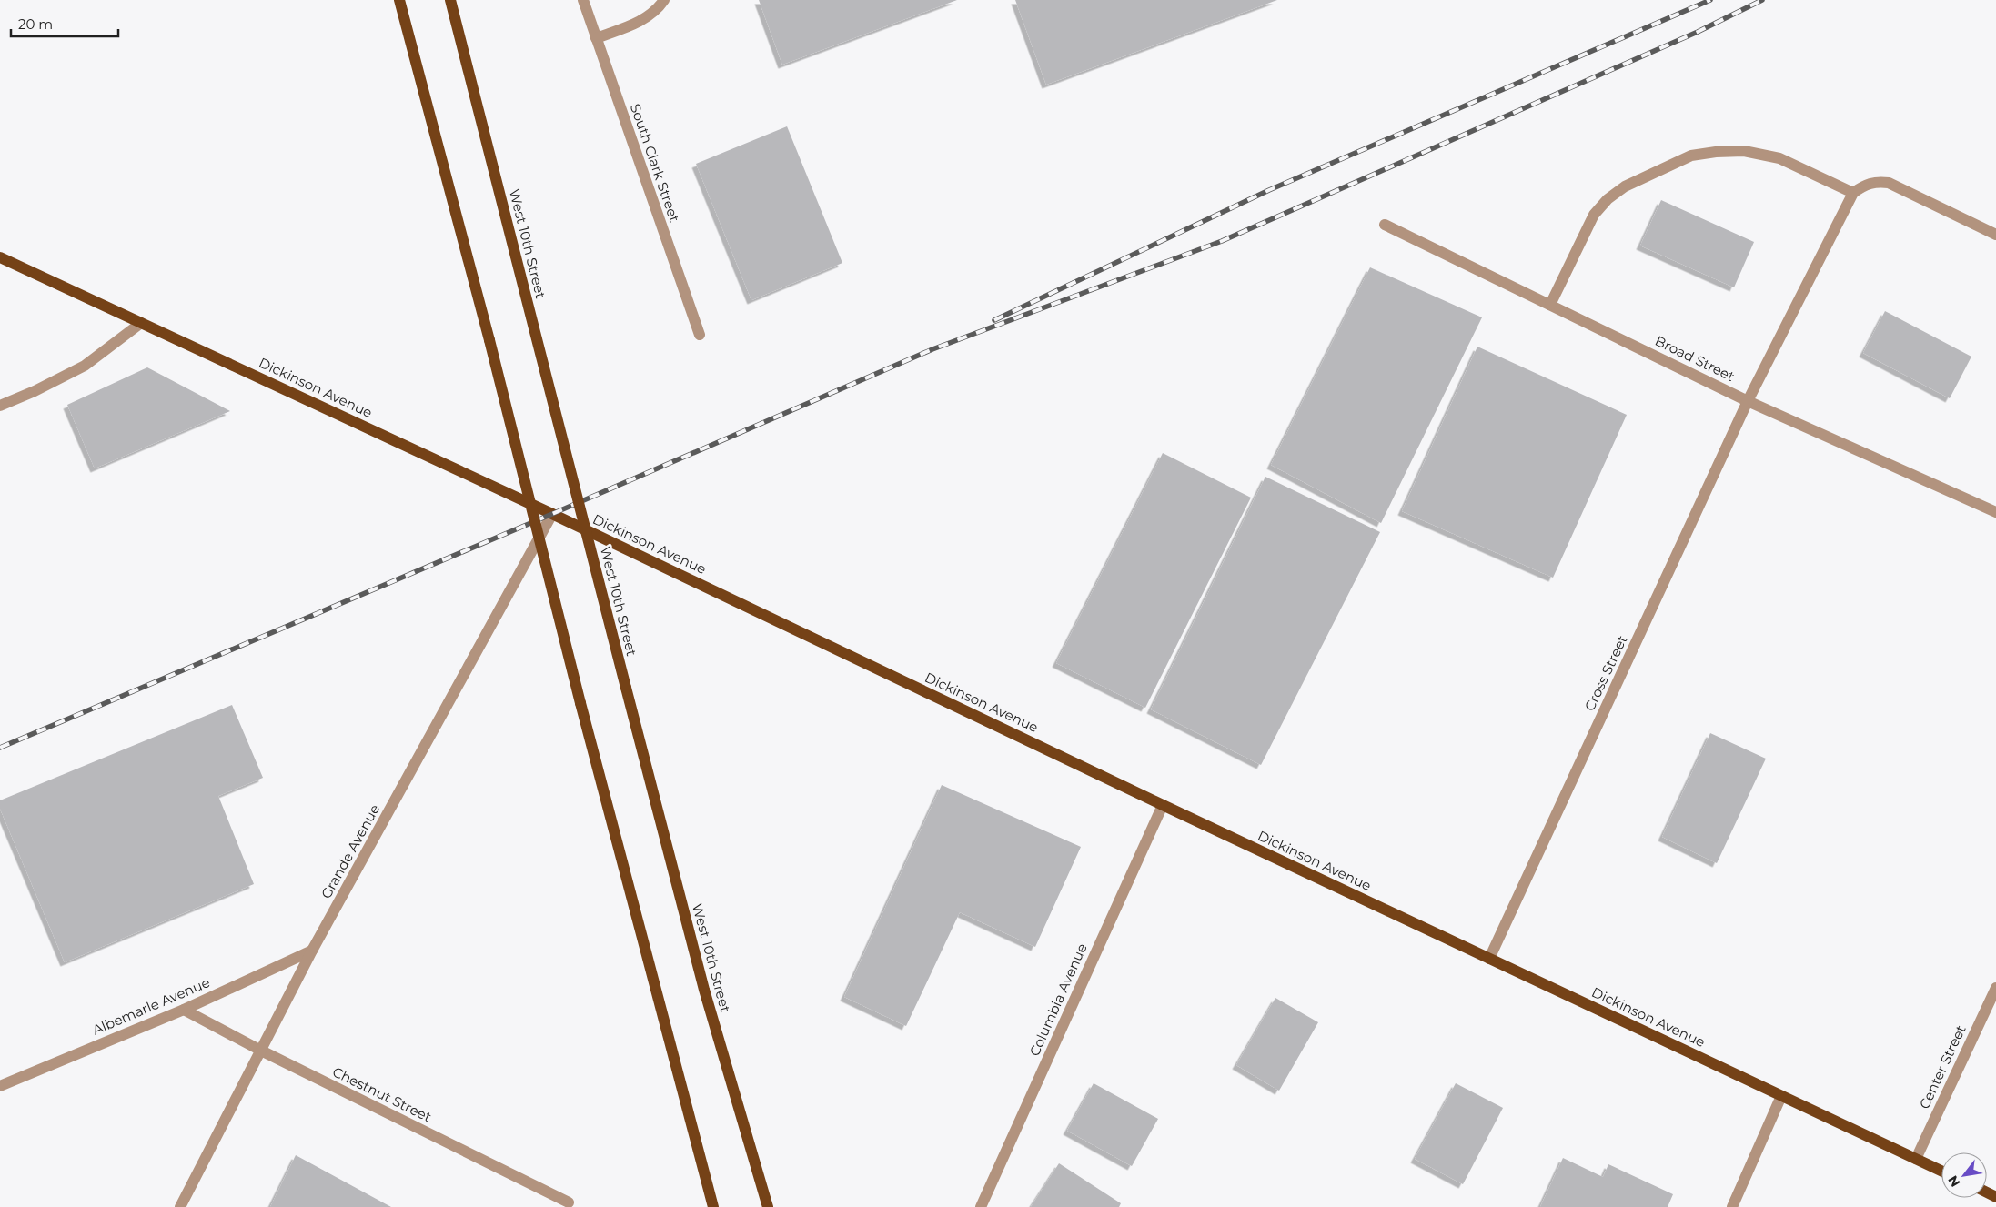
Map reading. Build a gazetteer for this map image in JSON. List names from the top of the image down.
{
  "streets": {
    "main road": ["West 10th Street", "Dickinson Avenue"],
    "street": [
      "South Clark Street",
      "Broad Street",
      "Cross Street",
      "Grande Avenue",
      "Columbia Avenue",
      "Albemarle Avenue",
      "Center Street",
      "Chestnut Street"
    ]
  },
  "crossings": [
    ["Broad Street", "Cross Street"],
    ["Dickinson Avenue", "Cross Street"],
    ["Dickinson Avenue", "Grande Avenue"],
    ["Dickinson Avenue", "Columbia Avenue"],
    ["Dickinson Avenue", "Center Street"],
    ["Grande Avenue", "Albemarle Avenue"],
    ["Grande Avenue", "Chestnut Street"],
    ["Albemarle Avenue", "Chestnut Street"]
  ],
  "scale_bar": "20 m",
  "north": "bottom left"
}
